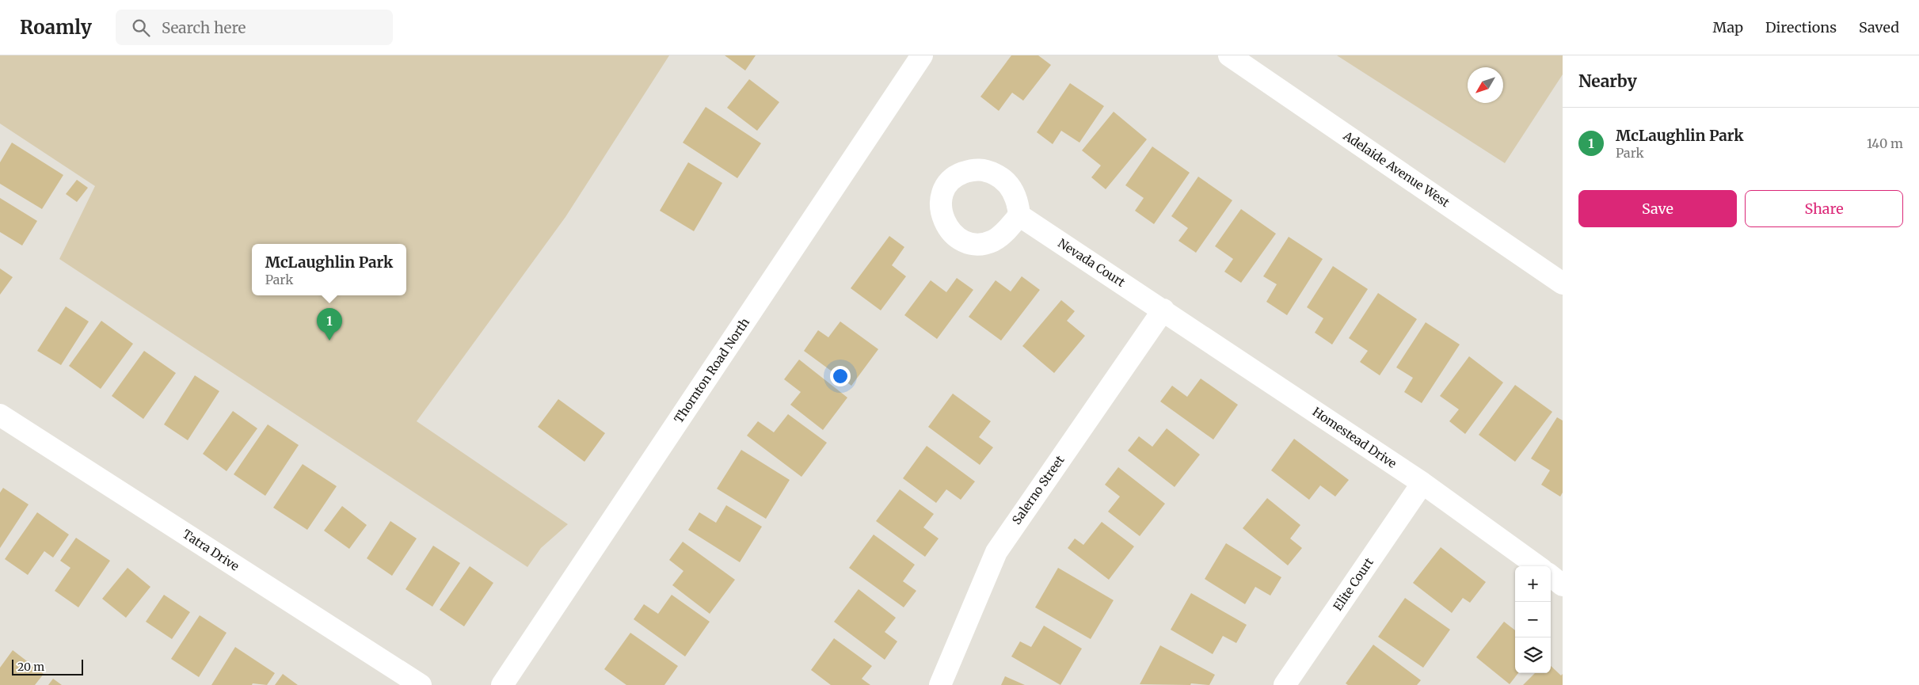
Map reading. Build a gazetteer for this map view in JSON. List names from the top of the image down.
{
  "streets": {
    "street": [
      "Adelaide Avenue West",
      "Nevada Court",
      "Thornton Road North",
      "Homestead Drive",
      "Salerno Street",
      "Tatra Drive",
      "Elite Court"
    ]
  },
  "crossings": [
    ["Nevada Court", "Homestead Drive"],
    ["Nevada Court", "Salerno Street"],
    ["Homestead Drive", "Salerno Street"],
    ["Homestead Drive", "Elite Court"]
  ],
  "scale_bar": "20 m",
  "north": "bottom left",
  "page": {
    "header": "Roamly",
    "search": "Search here",
    "nav": ["Map", "Directions", "Saved"],
    "heading": "Nearby",
    "list": [
      {
        "mark": "1",
        "name": "McLaughlin Park",
        "note": "Park",
        "value": "140 m"
      }
    ],
    "buttons": ["Save", "Share"],
    "popup": ["McLaughlin Park", "Park"],
    "pins": "1",
    "map_buttons": ["+", "−"],
    "scale": "20 m"
  }
}
